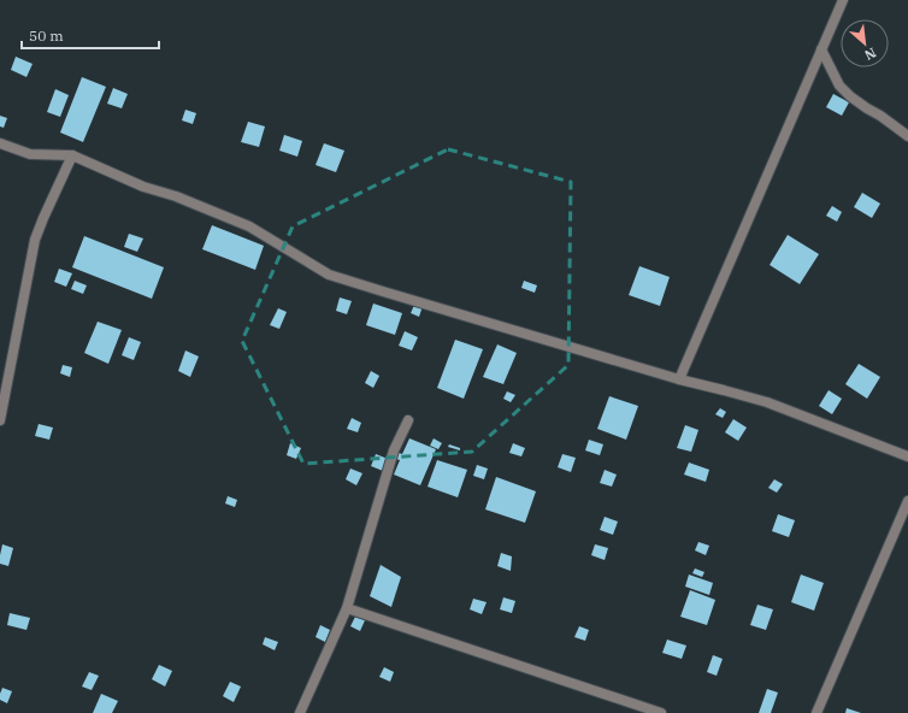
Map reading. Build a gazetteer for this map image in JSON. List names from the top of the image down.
{
  "scale_bar": "50 m",
  "north": "bottom right"
}
